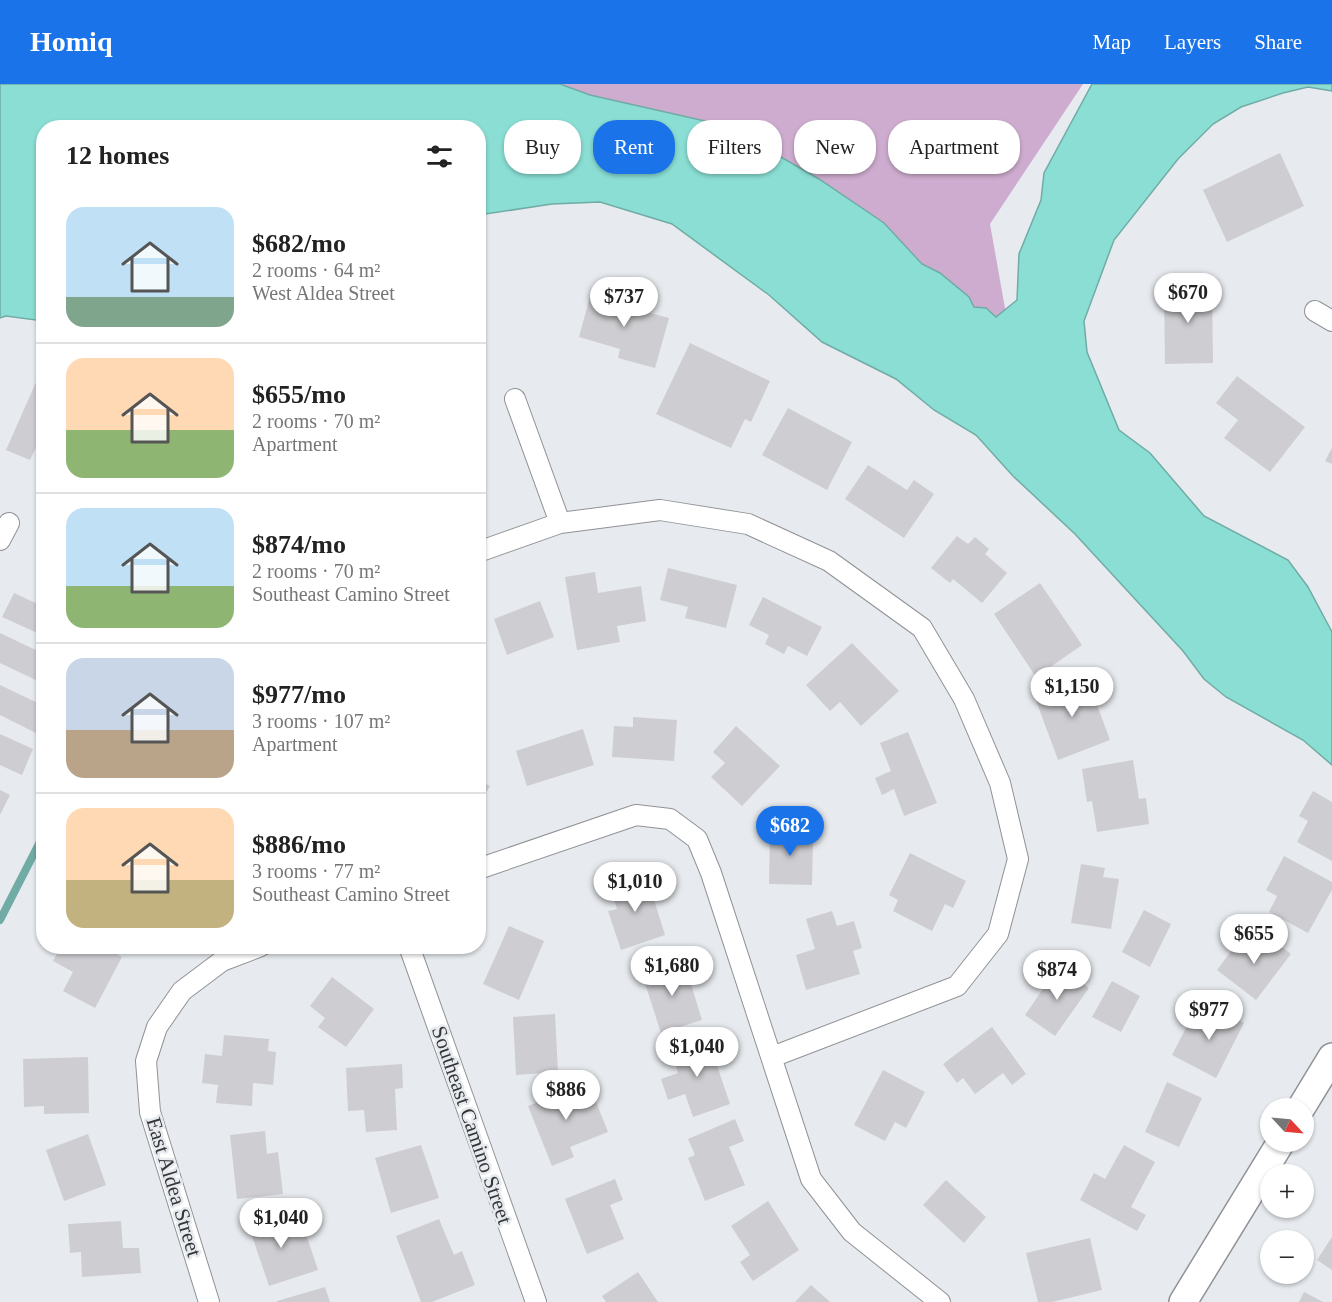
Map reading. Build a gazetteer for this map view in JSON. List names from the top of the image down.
{
  "streets": {
    "street": ["Southeast Camino Street", "East Aldea Street"]
  },
  "north": "bottom right",
  "page": {
    "header": "Homiq",
    "nav": ["Map", "Layers", "Share"],
    "chip": [
      "Buy",
      "Rent",
      "Filters",
      "New",
      "Apartment"
    ],
    "heading": "12 homes",
    "list": [
      {
        "name": "$682/mo",
        "note": "2 rooms · 64 m² · West Aldea Street"
      },
      {
        "name": "$655/mo",
        "note": "2 rooms · 70 m² · Apartment"
      },
      {
        "name": "$874/mo",
        "note": "2 rooms · 70 m² · Southeast Camino Street"
      },
      {
        "name": "$977/mo",
        "note": "3 rooms · 107 m² · Apartment"
      },
      {
        "name": "$886/mo",
        "note": "3 rooms · 77 m² · Southeast Camino Street"
      }
    ],
    "price": [
      "$670",
      "$737",
      "$1,150",
      "$682",
      "$1,010",
      "$655",
      "$1,680",
      "$874",
      "$977",
      "$1,040",
      "$886",
      "$1,040"
    ],
    "map_buttons": ["+", "−"]
  }
}
